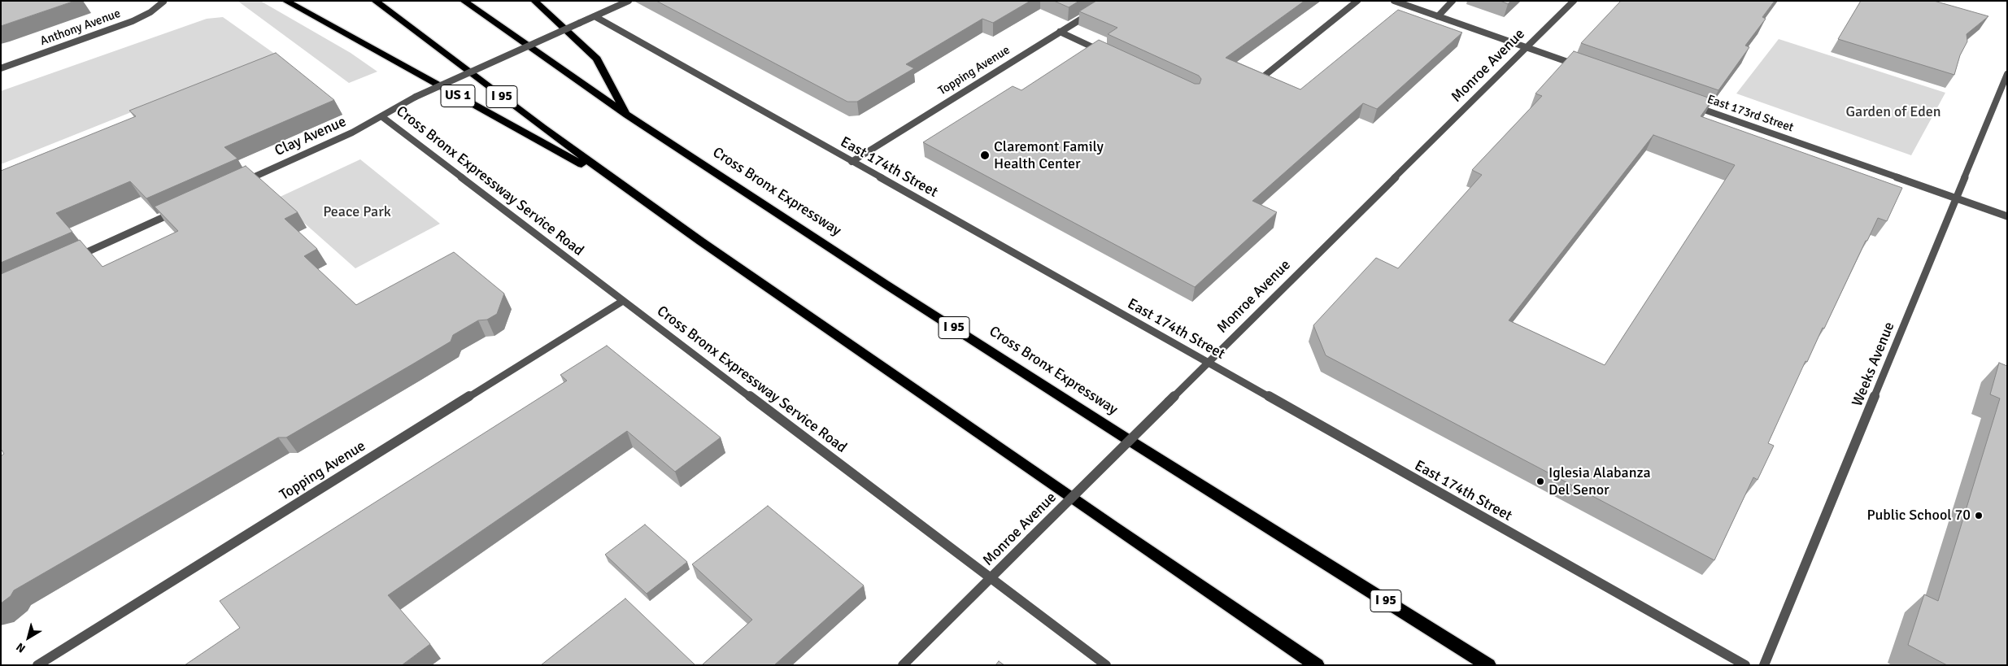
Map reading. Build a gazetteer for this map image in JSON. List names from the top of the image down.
{
  "streets": {
    "highway": ["US 1", "I 95", "Cross Bronx Expressway"],
    "street": [
      "Anthony Avenue",
      "Monroe Avenue",
      "Topping Avenue",
      "East 173rd Street",
      "Clay Avenue",
      "East 174th Street",
      "Cross Bronx Expressway Service Road",
      "Weeks Avenue"
    ]
  },
  "crossings": [
    ["Monroe Avenue", "East 174th Street"],
    ["Monroe Avenue", "Cross Bronx Expressway Service Road"],
    ["Topping Avenue", "East 174th Street"],
    ["Topping Avenue", "Cross Bronx Expressway Service Road"],
    ["US 1", "I 95"],
    ["East 173rd Street", "Weeks Avenue"],
    ["Clay Avenue", "East 174th Street"],
    ["Clay Avenue", "Cross Bronx Expressway Service Road"]
  ],
  "parks": ["Garden of Eden", "Peace Park"],
  "places": ["Claremont Family Health Center", "Iglesia Alabanza Del Senor", "Public School 70"],
  "north": "bottom left"
}
